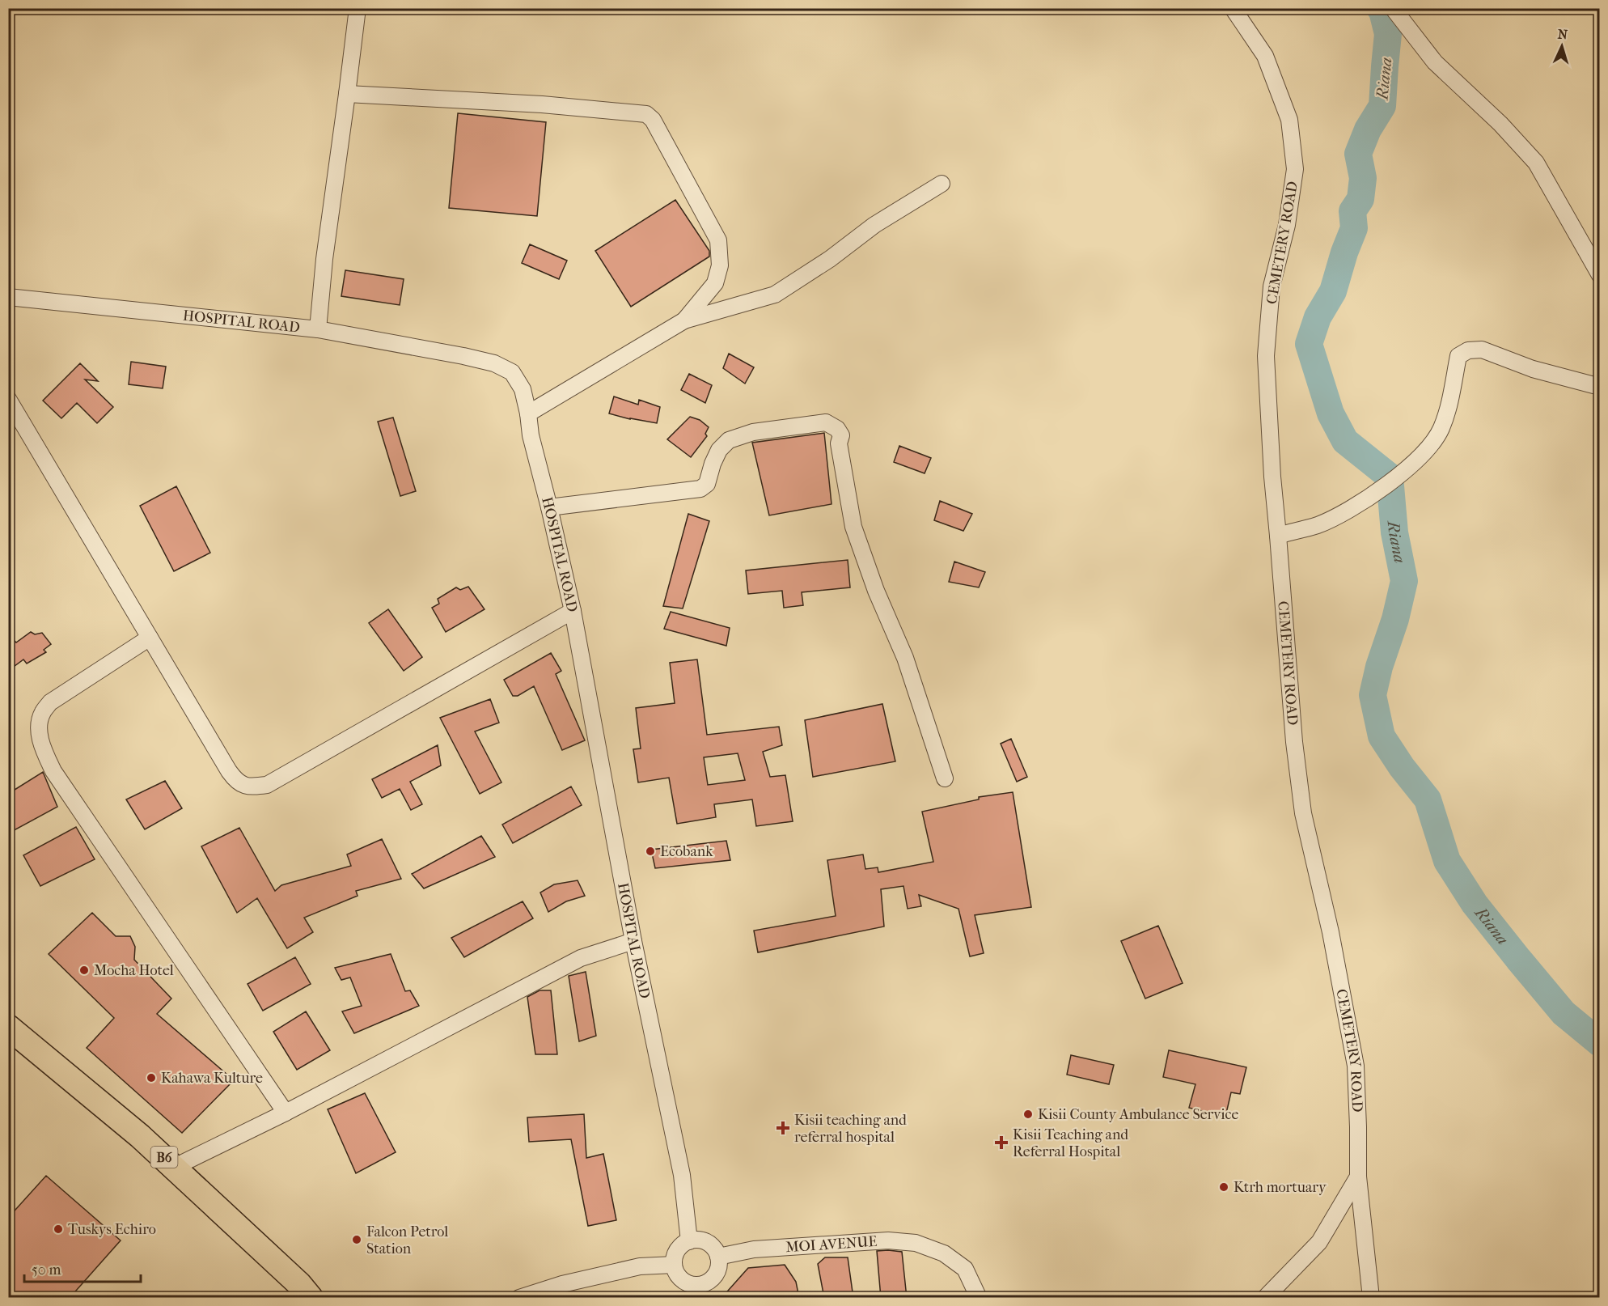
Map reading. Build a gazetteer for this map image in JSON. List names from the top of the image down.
{
  "streets": {
    "highway": ["B6"],
    "street": ["CEMETERY ROAD", "HOSPITAL ROAD", "MOI AVENUE"]
  },
  "crossings": [
    ["HOSPITAL ROAD", "MOI AVENUE"]
  ],
  "water": ["Riana"],
  "places": {
    "other": [
      "Ecobank",
      "Mocha Hotel",
      "Kahawa Kulture",
      "Kisii County Ambulance Service",
      "Ktrh mortuary",
      "Tuskys Echiro",
      "Falcon Petrol Station"
    ],
    "health": ["Kisii teaching and referral hospital", "Kisii Teaching and Referral Hospital"]
  },
  "scale_bar": "50 m",
  "north": "top"
}
